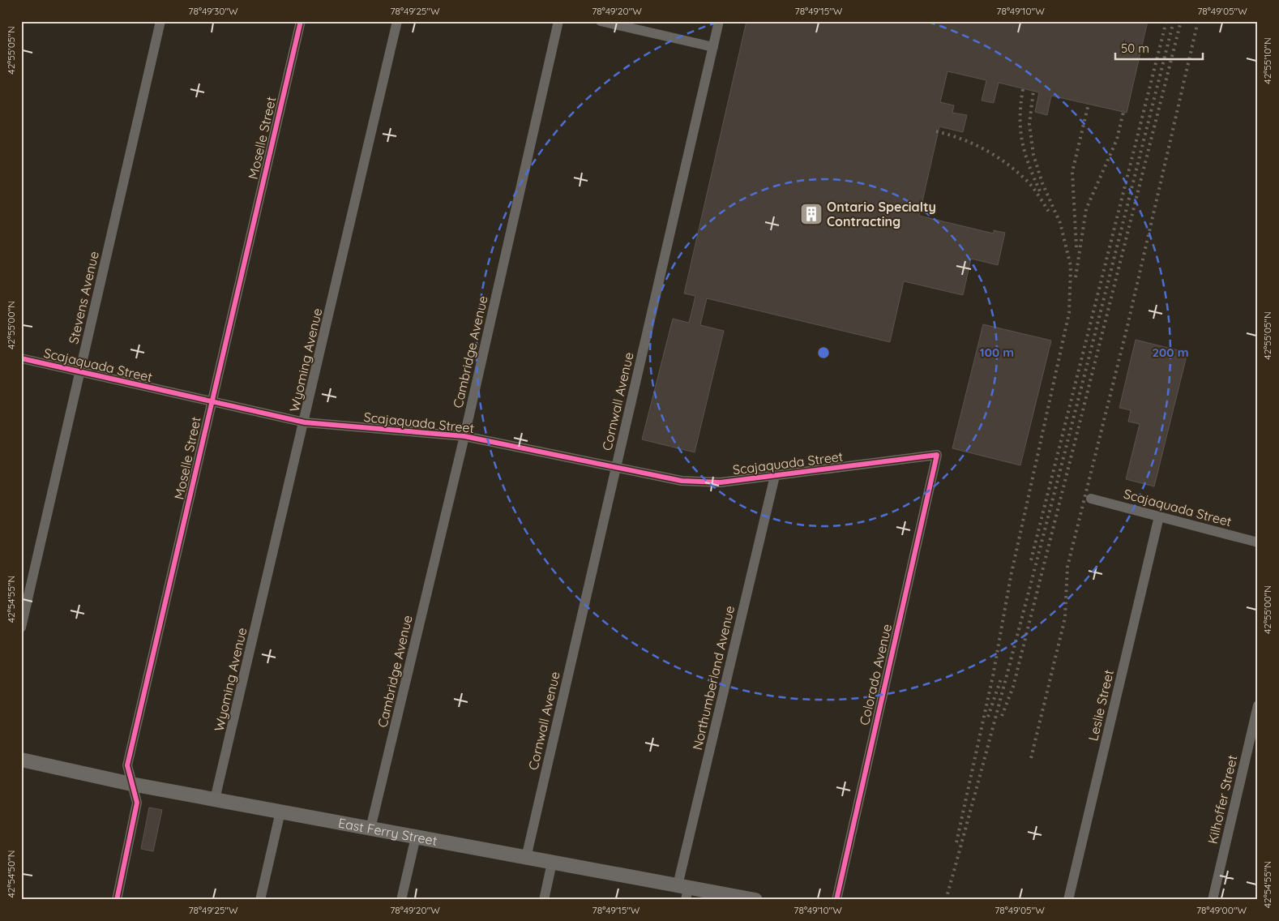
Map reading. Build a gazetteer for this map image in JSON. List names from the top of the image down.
{
  "streets": {
    "street": [
      "Moselle Street",
      "Stevens Avenue",
      "Cambridge Avenue",
      "Wyoming Avenue",
      "Scajaquada Street",
      "Cornwall Avenue",
      "Colorado Avenue",
      "Northumberland Avenue",
      "Leslie Street",
      "Kilhoffer Street",
      "East Ferry Street"
    ]
  },
  "crossings": [
    ["Moselle Street", "Scajaquada Street"],
    ["Moselle Street", "East Ferry Street"],
    ["Stevens Avenue", "Scajaquada Street"],
    ["Cambridge Avenue", "Scajaquada Street"],
    ["Cambridge Avenue", "East Ferry Street"],
    ["Wyoming Avenue", "Scajaquada Street"],
    ["Wyoming Avenue", "East Ferry Street"],
    ["Scajaquada Street", "Cornwall Avenue"],
    ["Scajaquada Street", "Colorado Avenue"],
    ["Scajaquada Street", "Northumberland Avenue"],
    ["Scajaquada Street", "Leslie Street"],
    ["Cornwall Avenue", "East Ferry Street"],
    ["Northumberland Avenue", "East Ferry Street"]
  ],
  "places": {
    "building": ["Ontario Specialty Contracting"]
  },
  "scale_bar": "50 m",
  "coordinates": [
    "78°49'30\"W",
    "78°49'25\"W",
    "78°49'20\"W",
    "78°49'15\"W",
    "78°49'10\"W",
    "78°49'05\"W",
    "42°55'05\"N",
    "42°55'10\"N",
    "42°55'00\"N",
    "42°54'55\"N",
    "42°54'50\"N",
    "78°49'00\"W"
  ],
  "rings": ["100 m", "200 m"]
}
